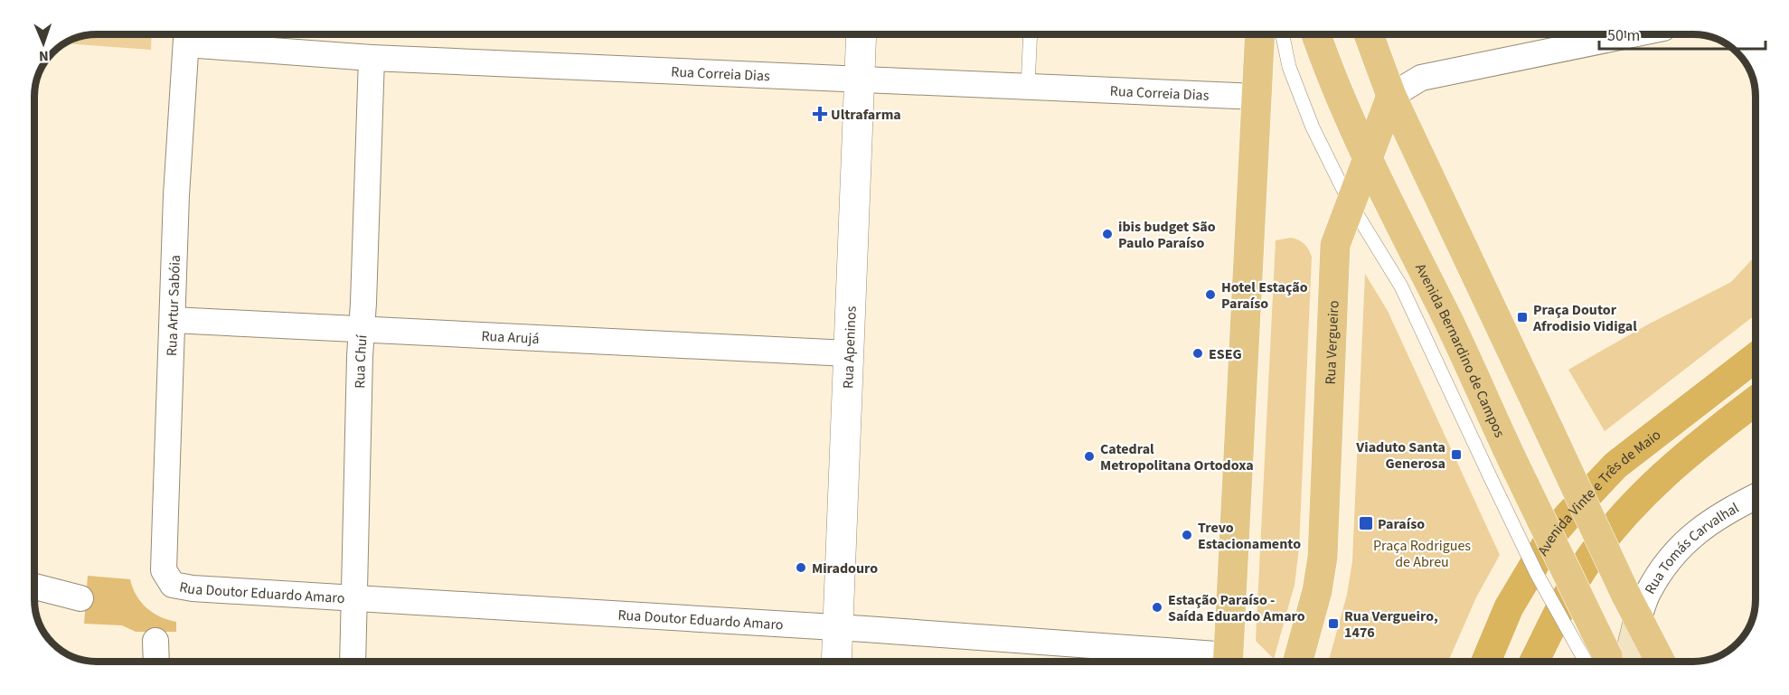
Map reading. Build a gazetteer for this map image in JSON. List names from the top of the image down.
{
  "streets": {
    "highway": ["Avenida Vinte e Três de Maio"],
    "main road": ["Rua Vergueiro", "Avenida Bernardino de Campos"],
    "street": [
      "Rua Correia Dias",
      "Rua Artur Sabóia",
      "Rua Arujá",
      "Rua Apeninos",
      "Rua Chuí",
      "Rua Tomás Carvalhal",
      "Rua Doutor Eduardo Amaro"
    ]
  },
  "crossings": [
    ["Rua Correia Dias", "Rua Artur Sabóia"],
    ["Rua Correia Dias", "Rua Apeninos"],
    ["Rua Correia Dias", "Rua Chuí"],
    ["Rua Artur Sabóia", "Rua Arujá"],
    ["Rua Artur Sabóia", "Rua Doutor Eduardo Amaro"],
    ["Rua Arujá", "Rua Apeninos"],
    ["Rua Arujá", "Rua Chuí"],
    ["Rua Vergueiro", "Avenida Bernardino de Campos"],
    ["Rua Apeninos", "Rua Doutor Eduardo Amaro"],
    ["Rua Chuí", "Rua Doutor Eduardo Amaro"]
  ],
  "parks": ["Praça Rodrigues de Abreu"],
  "places": {
    "health": ["Ultrafarma"],
    "other": [
      "ibis budget São Paulo Paraíso",
      "Hotel Estação Paraíso",
      "ESEG",
      "Catedral Metropolitana Ortodoxa",
      "Trevo Estacionamento",
      "Miradouro",
      "Estação Paraíso - Saída Eduardo Amaro"
    ],
    "transit": [
      "Praça Doutor Afrodisio Vidigal",
      "Viaduto Santa Generosa",
      "Paraíso",
      "Rua Vergueiro, 1476"
    ]
  },
  "scale_bar": "50 m",
  "north": "bottom"
}
